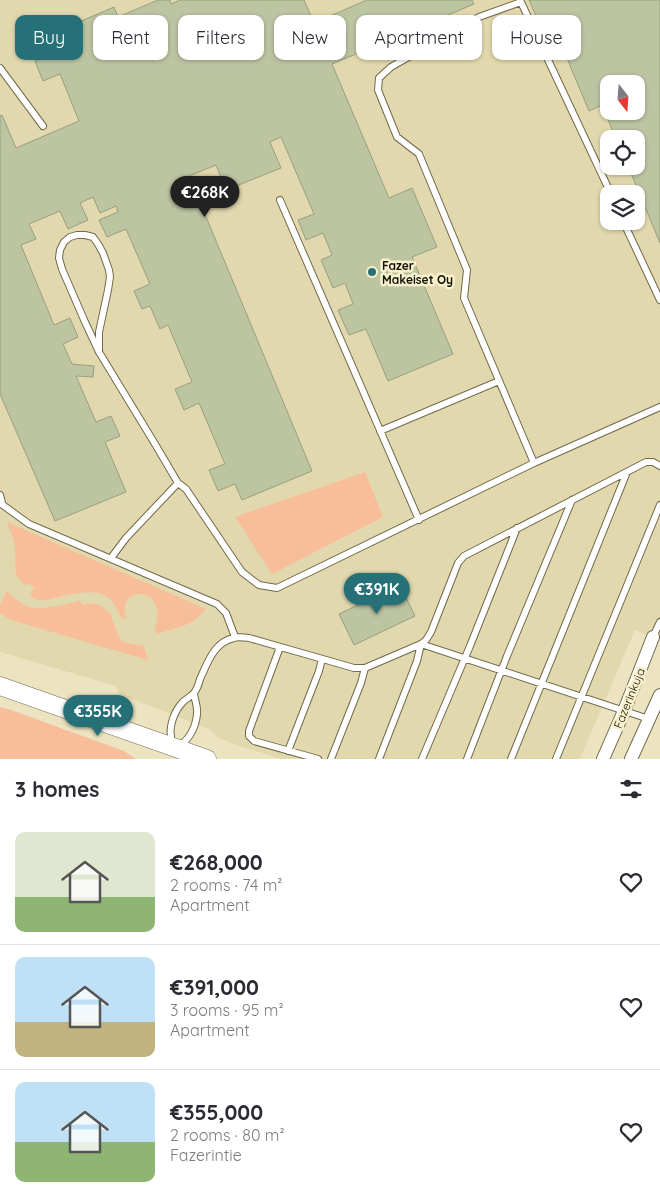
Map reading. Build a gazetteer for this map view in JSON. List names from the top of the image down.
{
  "streets": {
    "street": ["Fazerinkuja"]
  },
  "places": ["Fazer Makeiset Oy"],
  "north": "bottom",
  "page": {
    "chip": [
      "Buy",
      "Rent",
      "Filters",
      "New",
      "Apartment",
      "House"
    ],
    "price": ["€268K", "€391K", "€355K"],
    "heading": "3 homes",
    "list": [
      {
        "name": "€268,000",
        "note": "2 rooms · 74 m² · Apartment"
      },
      {
        "name": "€391,000",
        "note": "3 rooms · 95 m² · Apartment"
      },
      {
        "name": "€355,000",
        "note": "2 rooms · 80 m² · Fazerintie"
      }
    ]
  }
}
